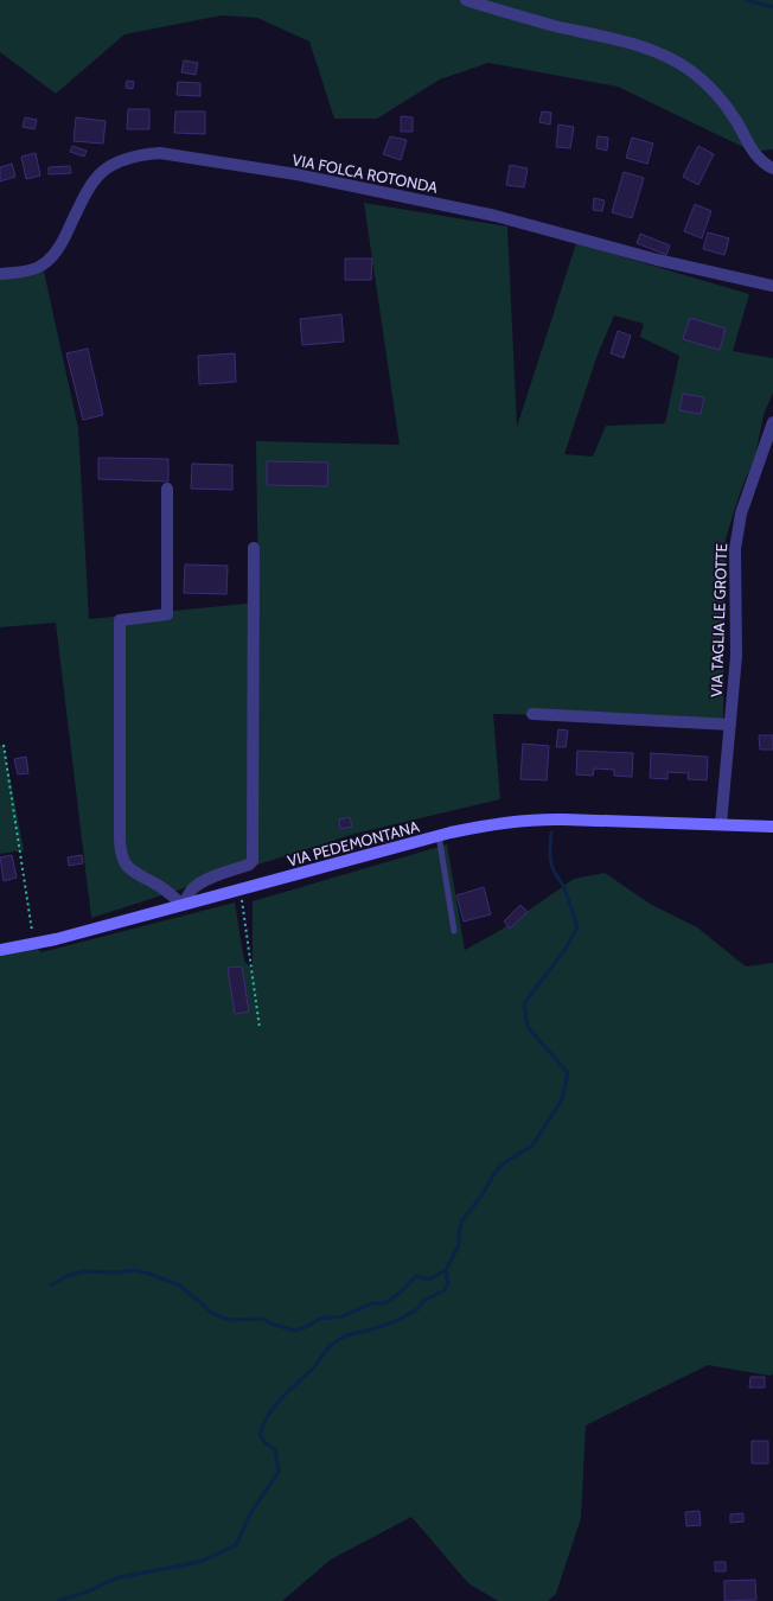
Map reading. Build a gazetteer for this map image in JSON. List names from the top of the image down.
{
  "streets": {
    "street": ["VIA FOLCA ROTONDA", "VIA TAGLIA LE GROTTE", "VIA PEDEMONTANA"]
  },
  "crossings": [
    ["VIA TAGLIA LE GROTTE", "VIA PEDEMONTANA"]
  ]
}
